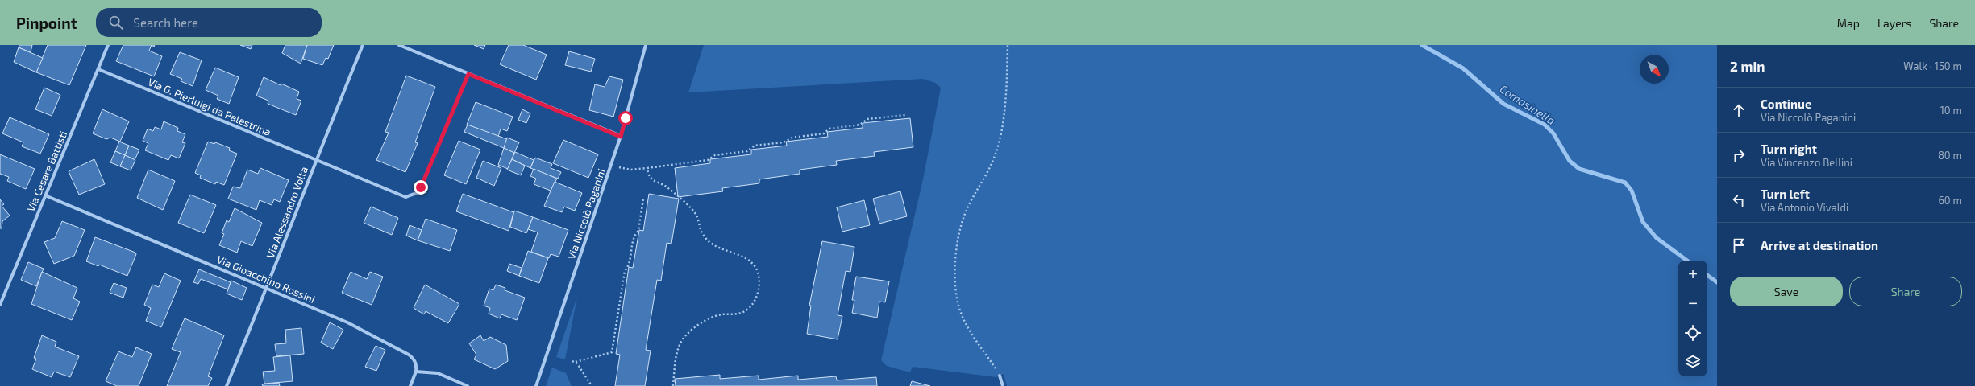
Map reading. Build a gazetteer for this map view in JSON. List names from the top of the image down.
{
  "streets": {
    "street": [
      "Via G. Pierluigi da Palestrina",
      "Via Cesare Battisti",
      "Via Alessandro Volta",
      "Via Niccolò Paganini",
      "Via Gioacchino Rossini"
    ]
  },
  "crossings": [
    ["Via G. Pierluigi da Palestrina", "Via Cesare Battisti"],
    ["Via G. Pierluigi da Palestrina", "Via Alessandro Volta"],
    ["Via Cesare Battisti", "Via Gioacchino Rossini"],
    ["Via Alessandro Volta", "Via Gioacchino Rossini"]
  ],
  "water": ["Comasinella"],
  "north": "bottom right",
  "page": {
    "header": "Pinpoint",
    "search": "Search here",
    "nav": ["Map", "Layers", "Share"],
    "heading": ["2 min", "Walk · 150 m"],
    "list": [
      ["Continue", "Via Niccolò Paganini", "10 m"],
      ["Turn right", "Via Vincenzo Bellini", "80 m"],
      ["Turn left", "Via Antonio Vivaldi", "60 m"],
      "Arrive at destination"
    ],
    "map_buttons": ["+", "−"],
    "buttons": ["Save", "Share"]
  }
}
